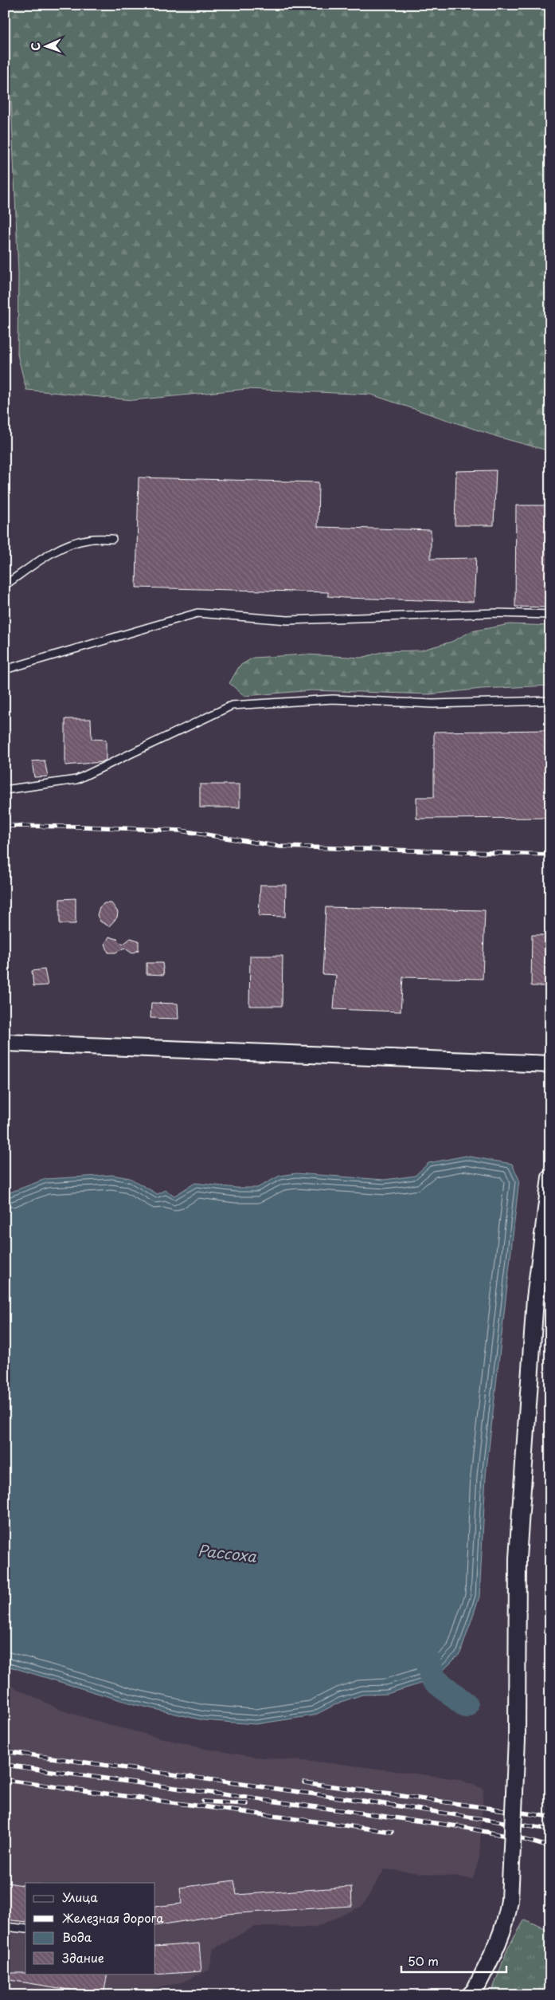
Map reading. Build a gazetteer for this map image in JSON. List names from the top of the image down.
{
  "water": ["Рассоха"],
  "legend": [
    "Улица",
    "Железная дорога",
    "Вода",
    "Здание"
  ],
  "scale_bar": "50 m",
  "north": "left"
}
